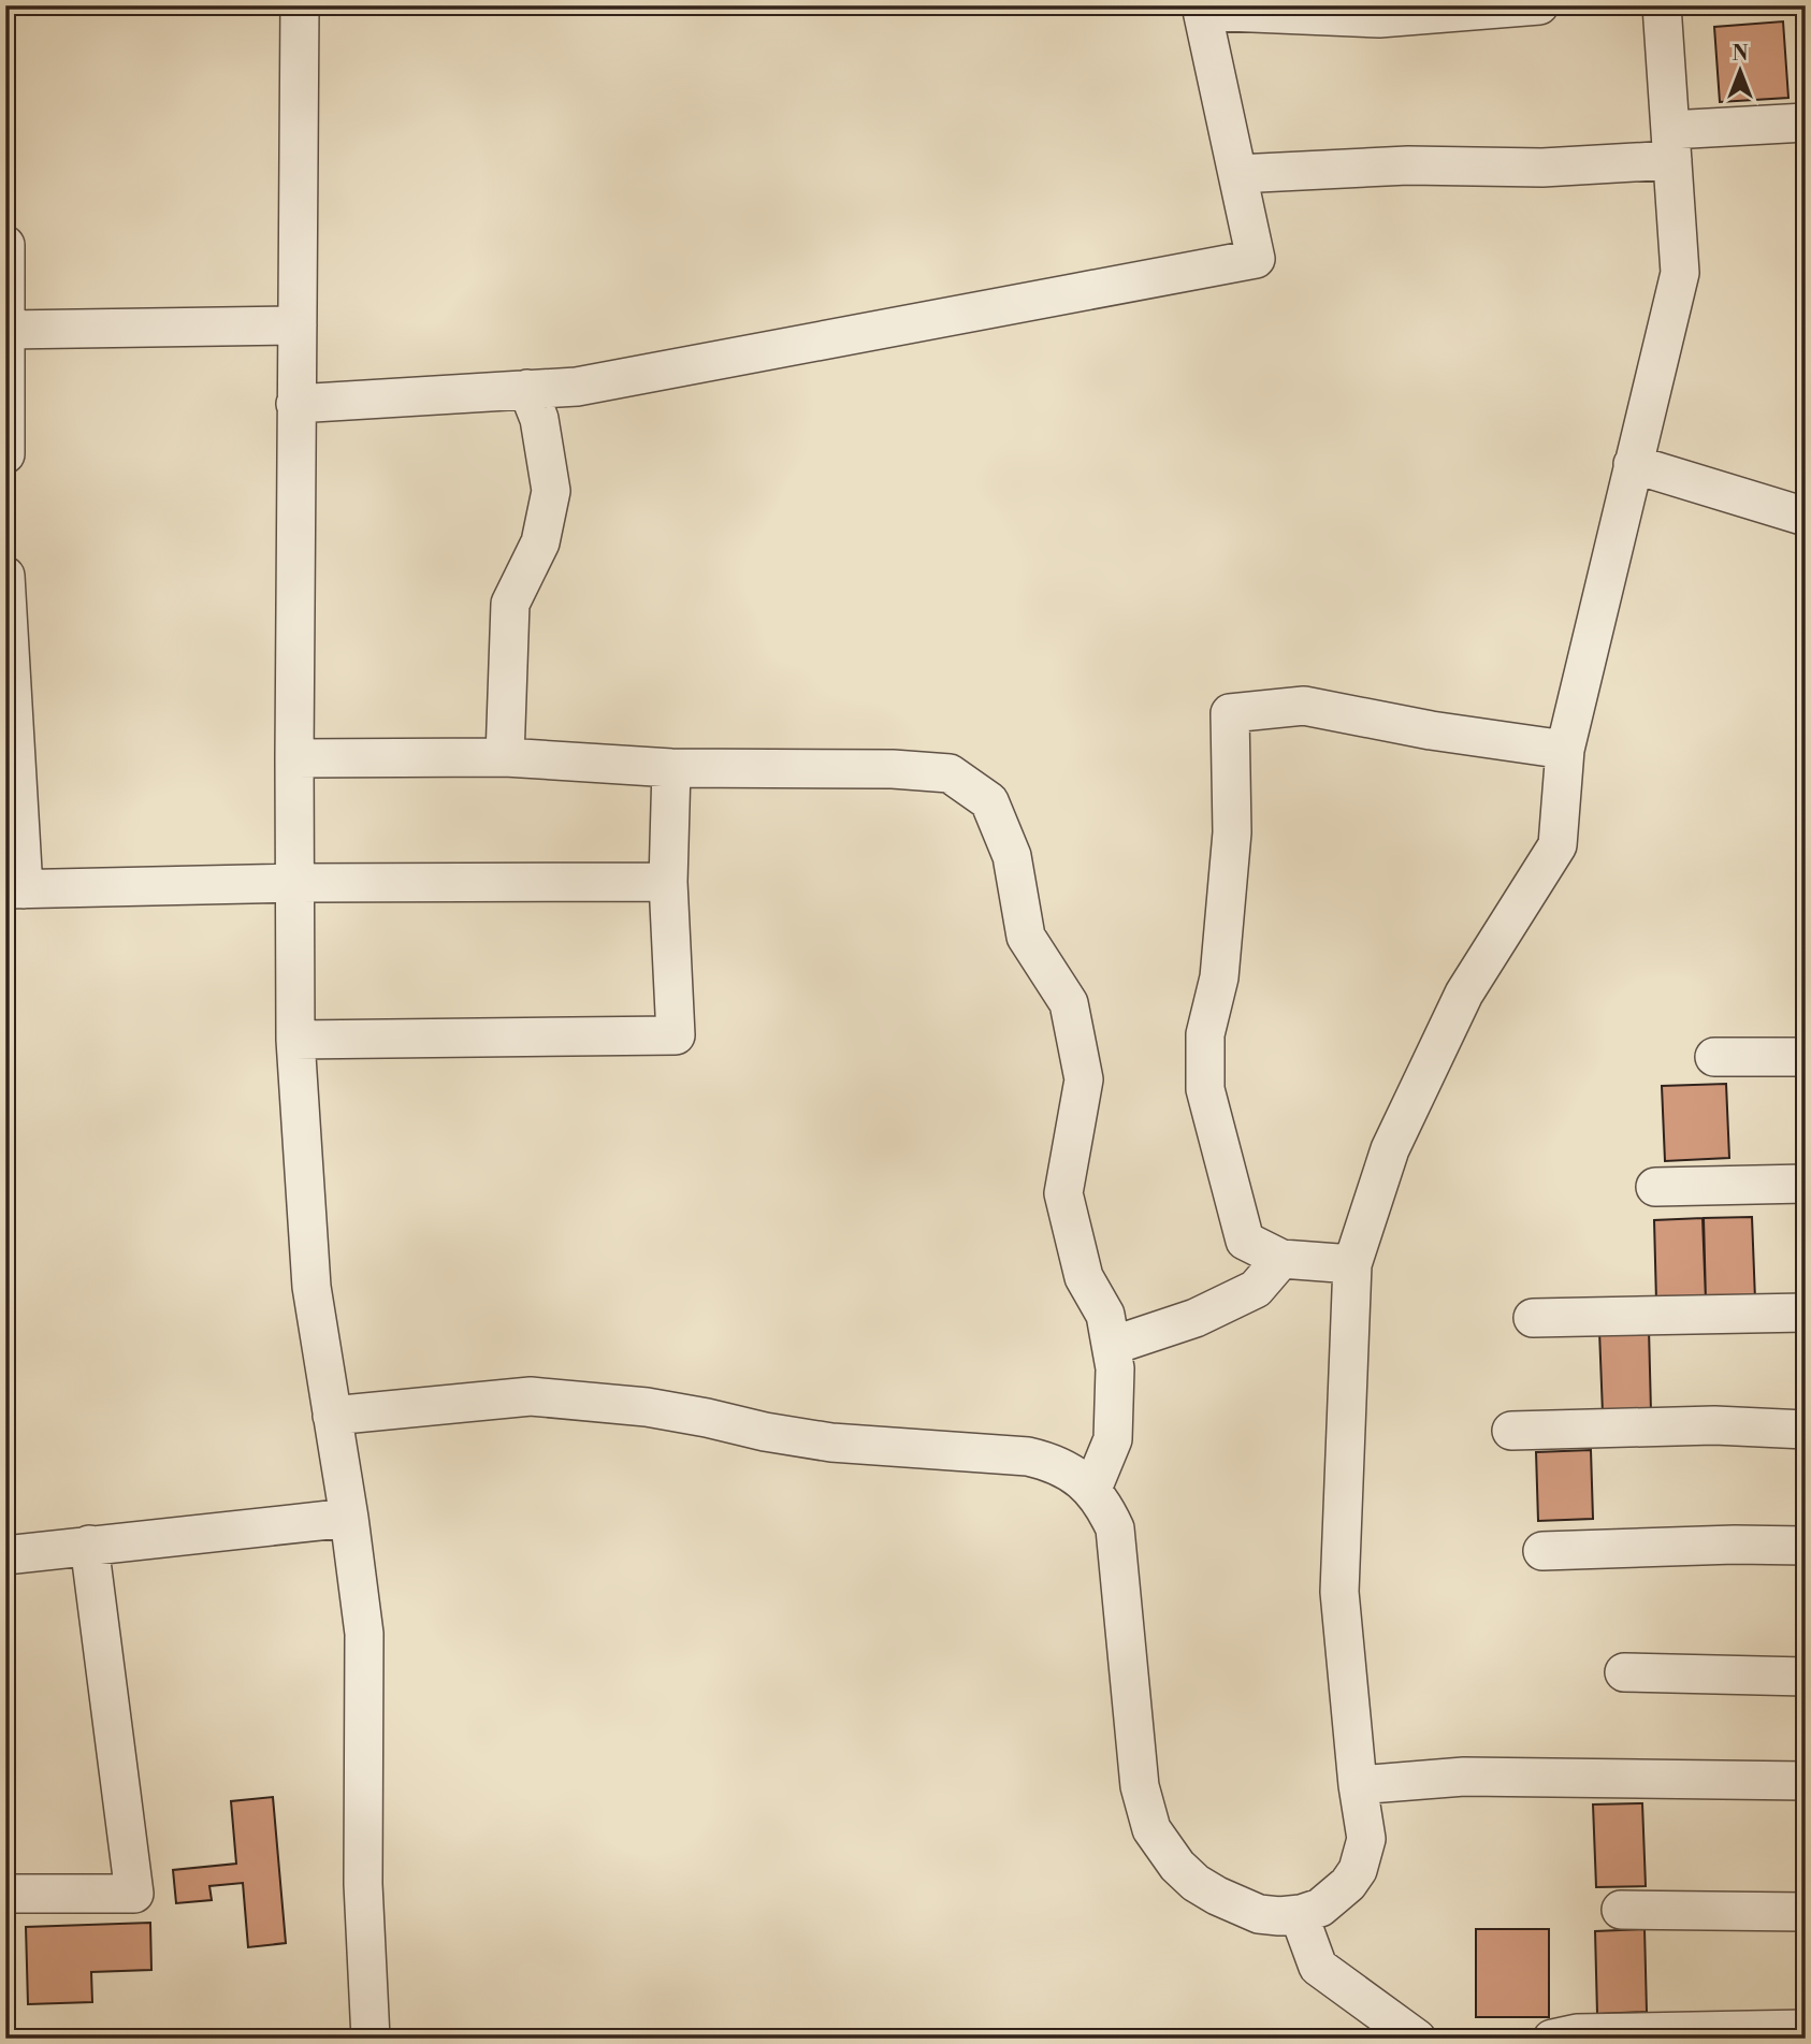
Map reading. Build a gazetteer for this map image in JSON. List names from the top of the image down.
{
  "north": "top"
}
